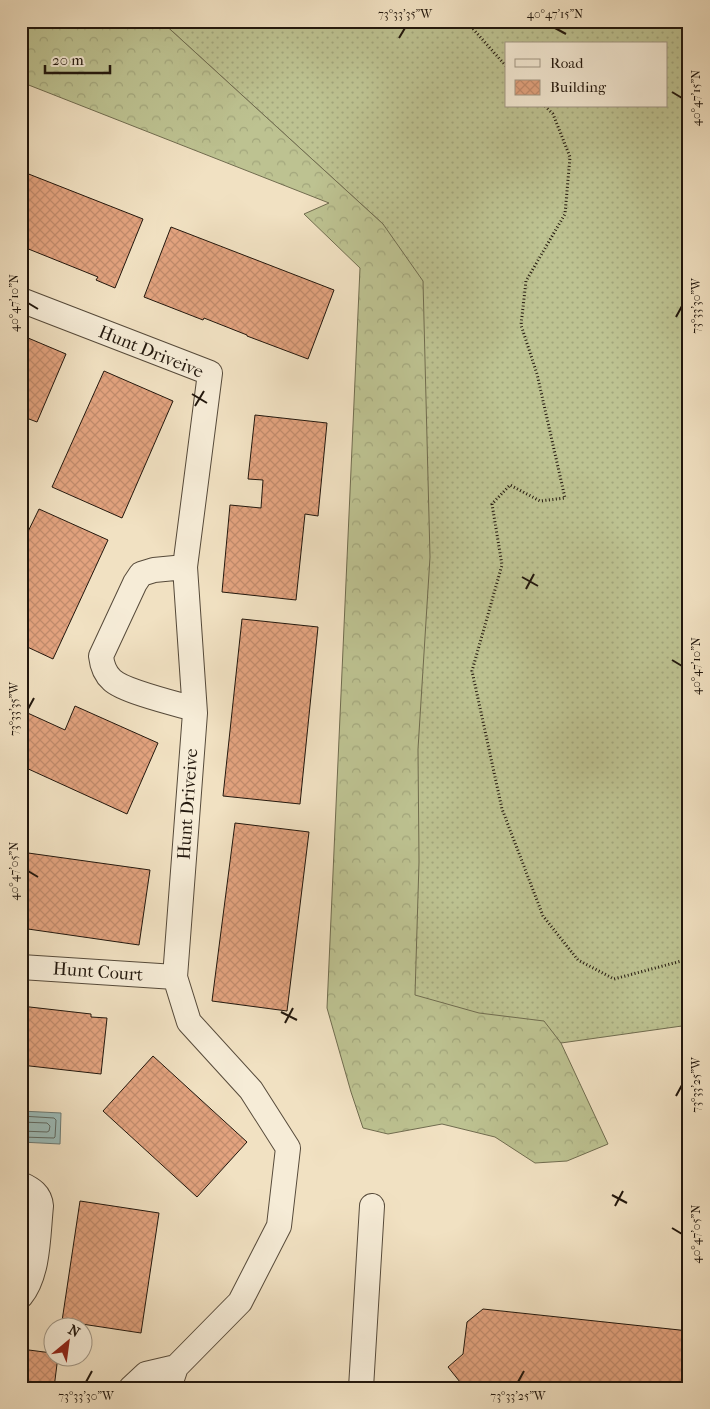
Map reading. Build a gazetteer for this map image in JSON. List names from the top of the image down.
{
  "streets": {
    "street": ["Hunt Driveive", "Hunt Court"]
  },
  "crossings": [
    ["Hunt Driveive", "Hunt Court"]
  ],
  "legend": ["Road", "Building"],
  "scale_bar": "20 m",
  "north": "top right",
  "coordinates": [
    "73°33'35\"W",
    "40°47'15\"N",
    "40°47'10\"N",
    "73°33'30\"W",
    "40°47'05\"N",
    "73°33'25\"W"
  ]
}
